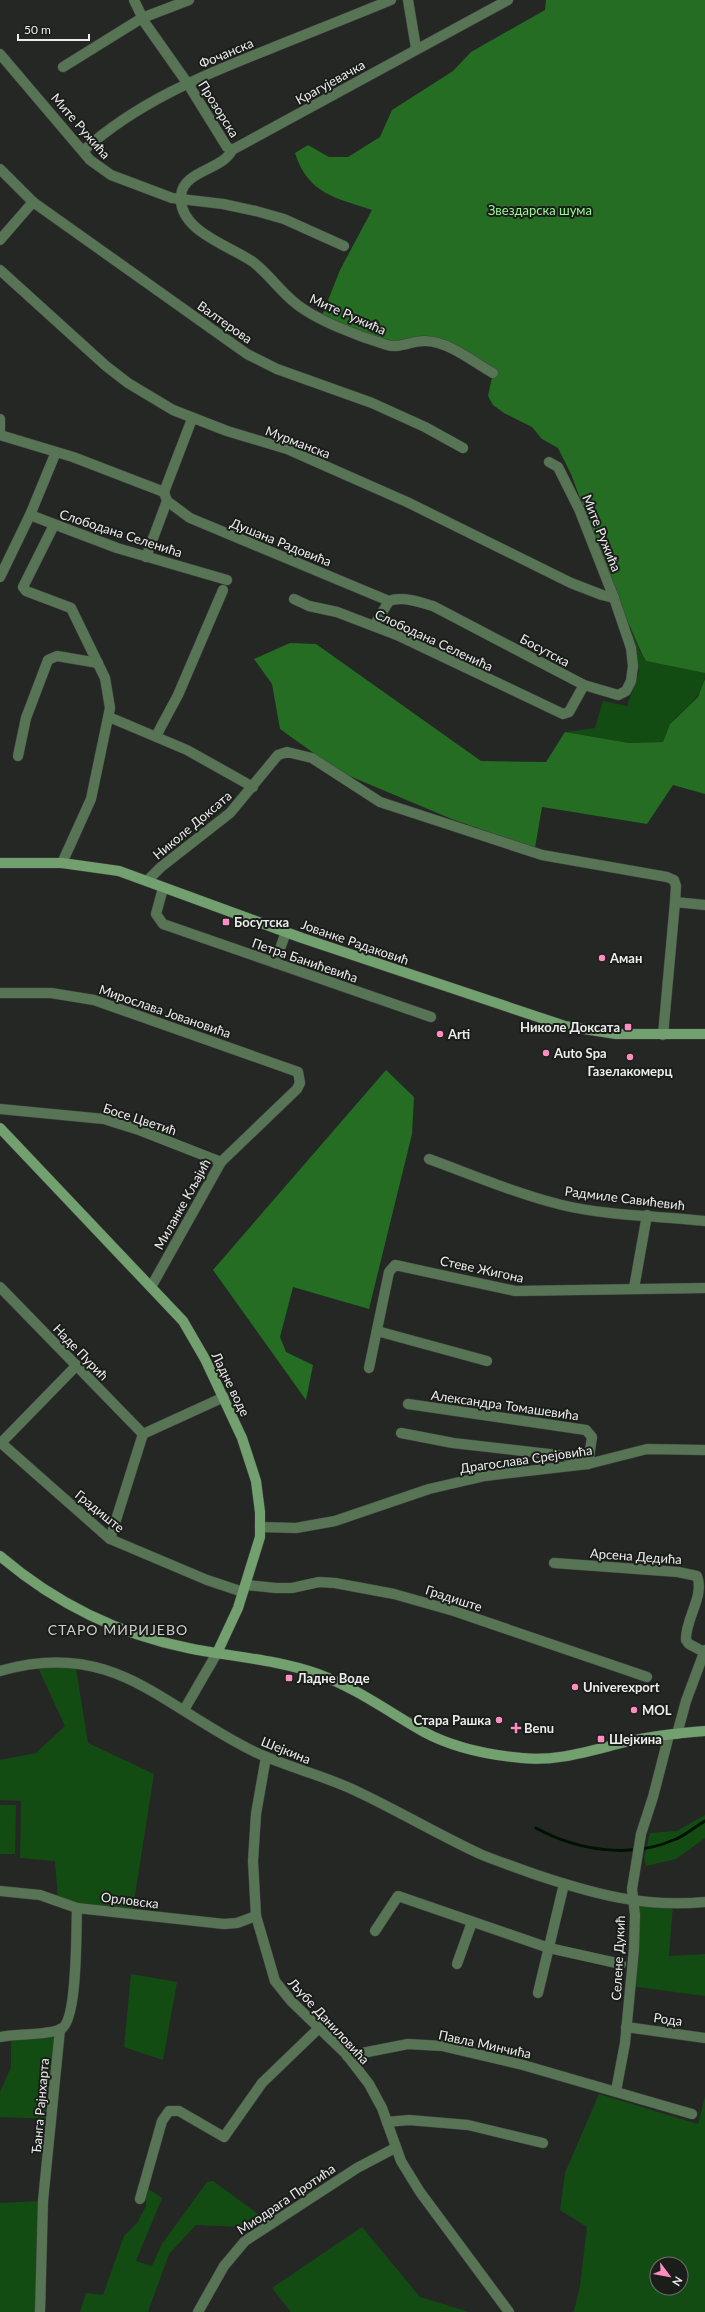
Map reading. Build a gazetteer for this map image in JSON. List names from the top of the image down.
{
  "streets": {
    "main road": ["Јованке Радаковић", "Ладне воде"],
    "street": [
      "Фочанска",
      "Крагујевачка",
      "Прозорска",
      "Мите Ружића",
      "Валтерова",
      "Мурманска",
      "Слободана Селенића",
      "Душана Радовића",
      "Босутска",
      "Николе Доксата",
      "Петра Банићевића",
      "Мирослава Јовановића",
      "Босе Цветић",
      "Радмиле Савићевић",
      "Миланке Кљајић",
      "Стеве Жигона",
      "Наде Пурић",
      "Александра Томашевића",
      "Драгослава Срејовића",
      "Градиште",
      "Арсена Дедића",
      "Шејкина",
      "Орловска",
      "Селене Дукић",
      "Рода",
      "Љубе Даниловића",
      "Павла Минчића",
      "Ђанга Рајнхарта",
      "Миодрага Протића"
    ]
  },
  "crossings": [
    ["Фочанска", "Прозорска"],
    ["Фочанска", "Мите Ружића"],
    ["Крагујевачка", "Прозорска"],
    ["Крагујевачка", "Мите Ружића"],
    ["Мите Ружића", "Мурманска"],
    ["Мите Ружића", "Босутска"],
    ["Мурманска", "Босутска"],
    ["Слободана Селенића", "Босутска"],
    ["Слободана Селенића", "Николе Доксата"],
    ["Душана Радовића", "Босутска"],
    ["Николе Доксата", "Јованке Радаковић"],
    ["Јованке Радаковић", "Петра Банићевића"],
    ["Мирослава Јовановића", "Миланке Кљајић"],
    ["Босе Цветић", "Миланке Кљајић"],
    ["Миланке Кљајић", "Ладне воде"],
    ["Ладне воде", "Драгослава Срејовића"],
    ["Ладне воде", "Градиште"],
    ["Ладне воде", "Шејкина"],
    ["Александра Томашевића", "Драгослава Срејовића"],
    ["Арсена Дедића", "Селене Дукић"],
    ["Шејкина", "Селене Дукић"],
    ["Шејкина", "Љубе Даниловића"],
    ["Орловска", "Љубе Даниловића"],
    ["Орловска", "Ђанга Рајнхарта"],
    ["Селене Дукић", "Рода"],
    ["Селене Дукић", "Павла Минчића"],
    ["Љубе Даниловића", "Павла Минчића"],
    ["Љубе Даниловића", "Миодрага Протића"]
  ],
  "districts": ["СТАРО МИРИЈЕВО"],
  "parks": ["Звездарска шума"],
  "places": {
    "transit": [
      "Босутска",
      "Николе Доксата",
      "Ладне Воде",
      "Шејкина"
    ],
    "other": [
      "Аман",
      "Arti",
      "Auto Spa",
      "Газелакомерц",
      "Univerexport",
      "MOL",
      "Стара Рашка"
    ],
    "health": ["Benu"]
  },
  "scale_bar": "50 m",
  "north": "bottom right"
}
